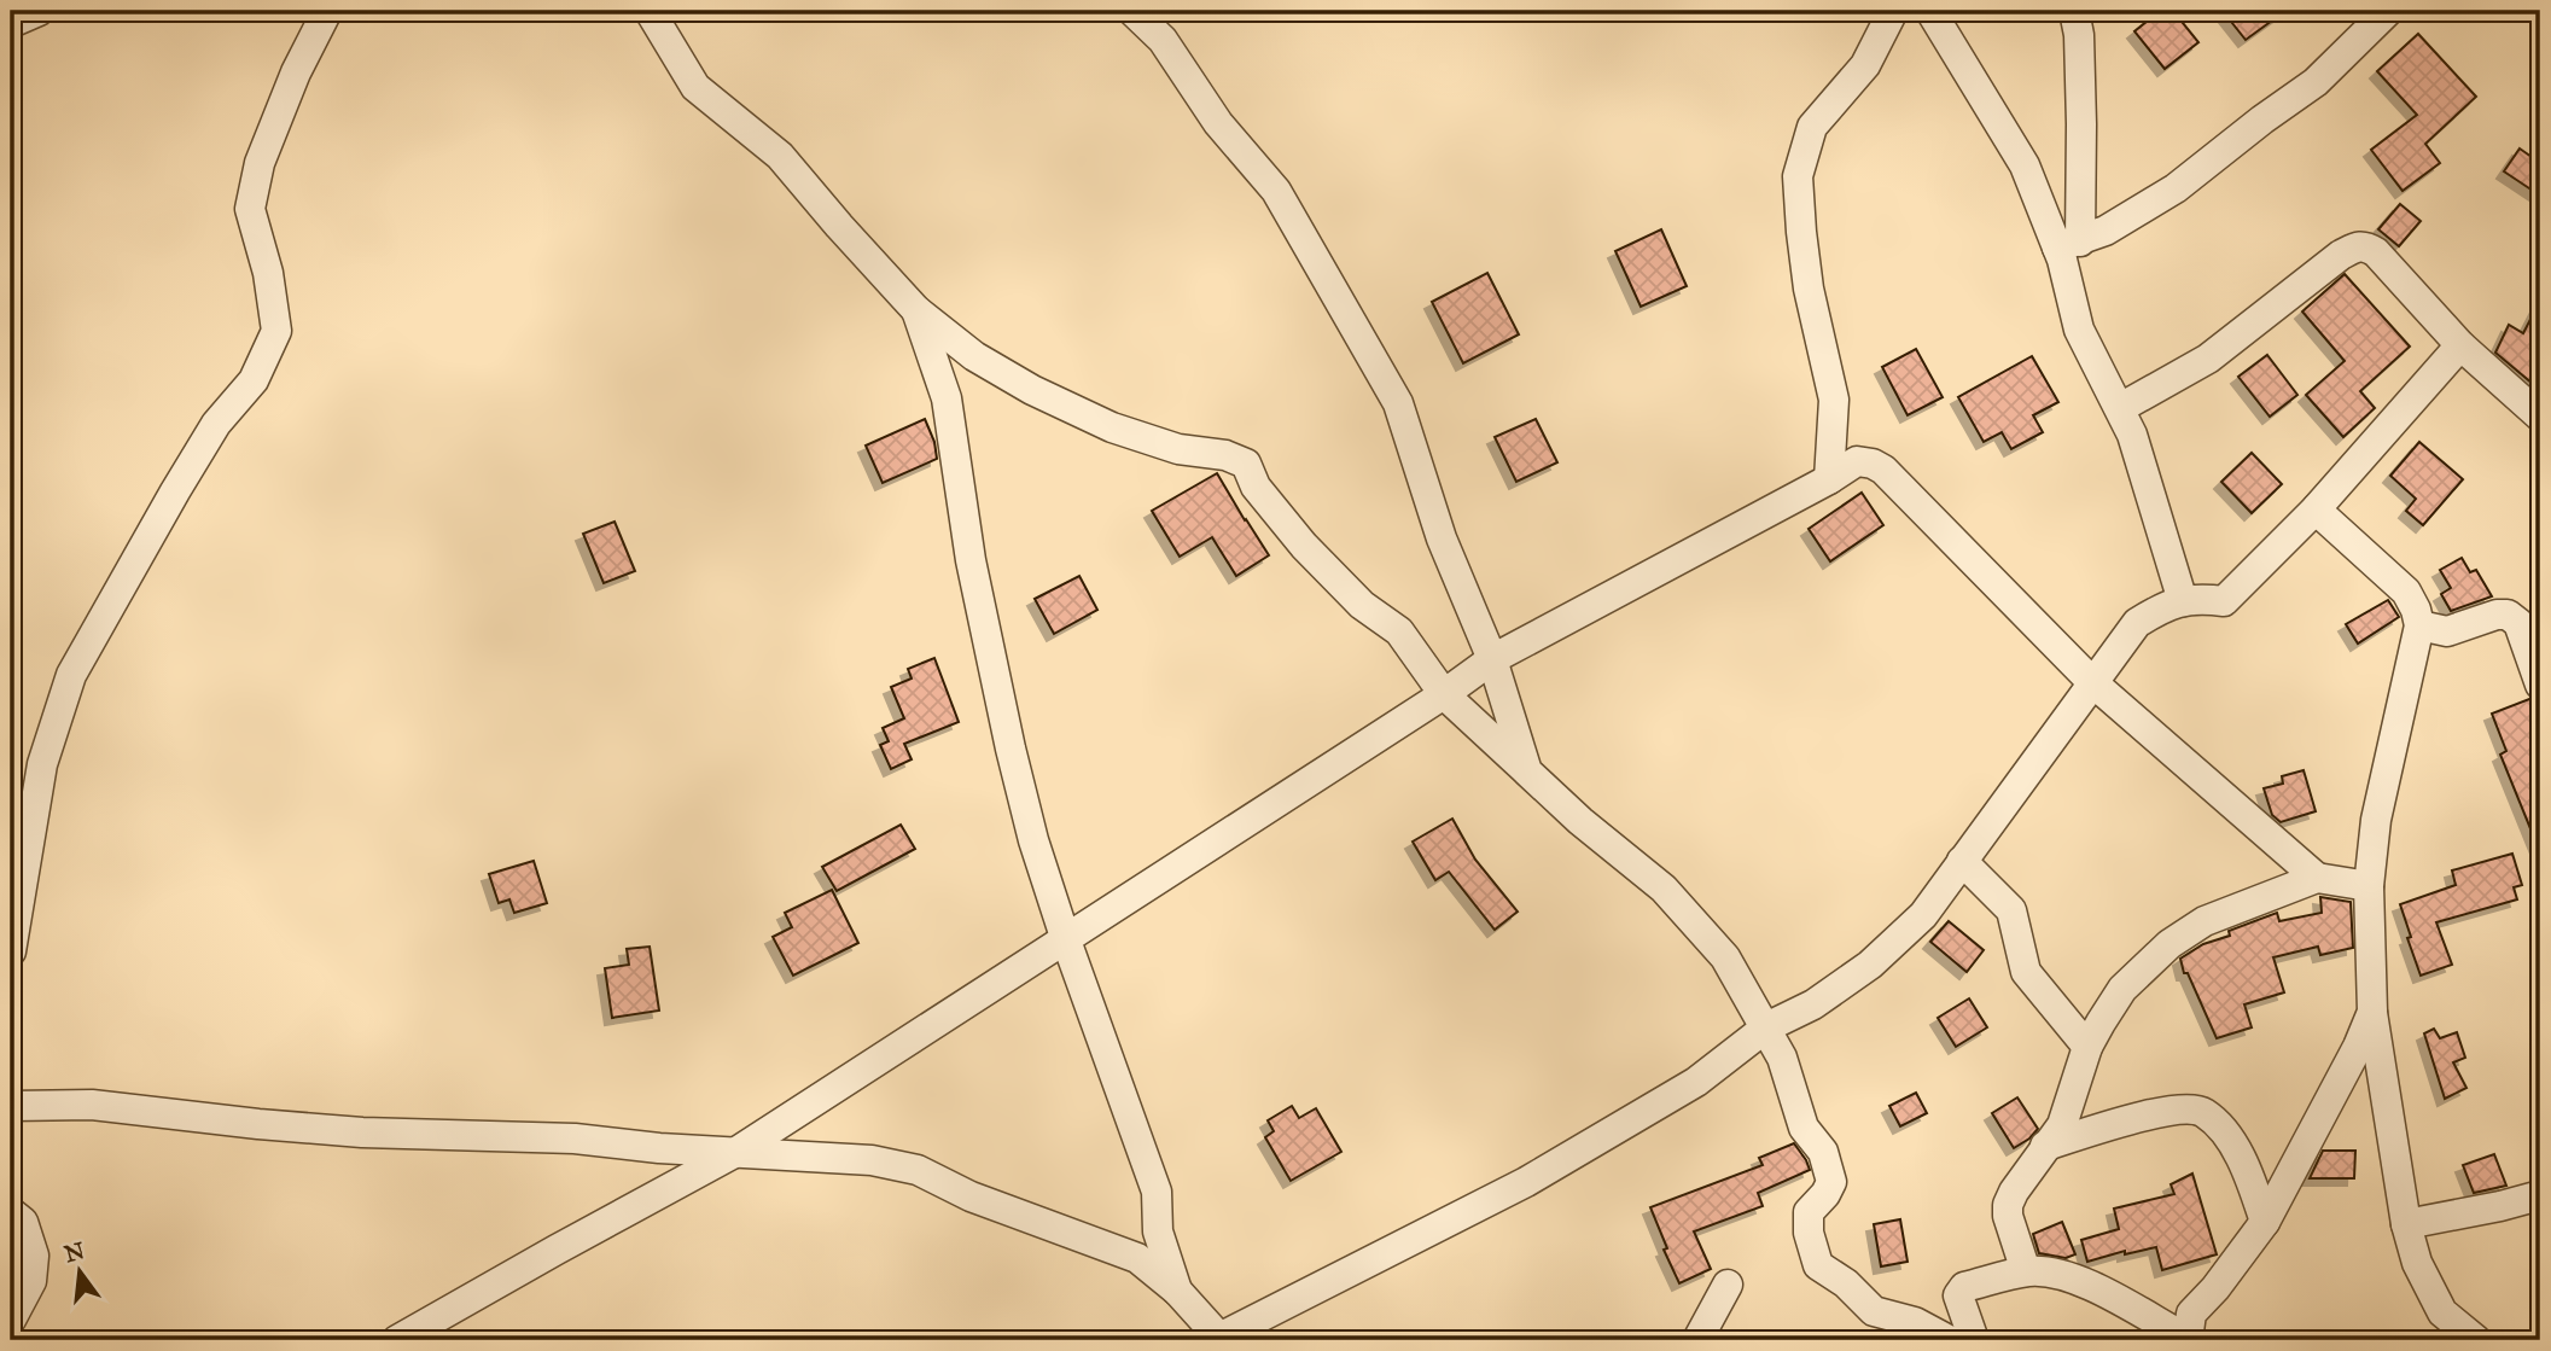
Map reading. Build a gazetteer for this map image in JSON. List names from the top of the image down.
{
  "north": "top"
}
